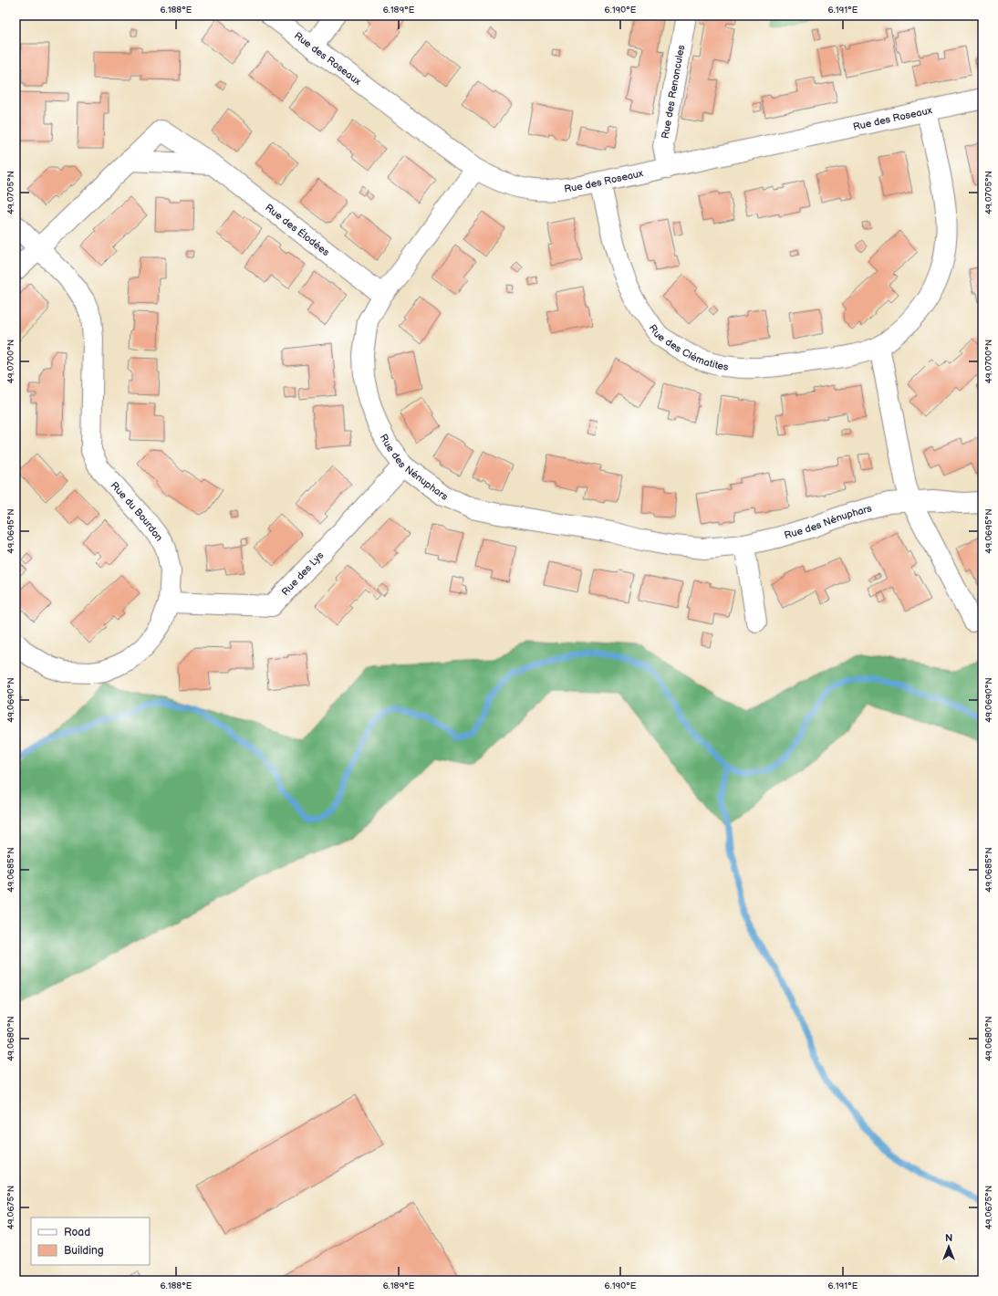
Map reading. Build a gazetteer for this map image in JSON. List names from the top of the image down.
{
  "streets": {
    "street": [
      "Rue des Roseaux",
      "Rue des Renoncules",
      "Rue des Élodées",
      "Rue des Clématites",
      "Rue des Nénuphars",
      "Rue du Bourdon",
      "Rue des Lys"
    ]
  },
  "crossings": [
    ["Rue des Roseaux", "Rue des Renoncules"],
    ["Rue des Roseaux", "Rue des Clématites"],
    ["Rue des Roseaux", "Rue des Nénuphars"],
    ["Rue des Élodées", "Rue des Nénuphars"],
    ["Rue des Élodées", "Rue du Bourdon"],
    ["Rue des Nénuphars", "Rue des Lys"],
    ["Rue du Bourdon", "Rue des Lys"]
  ],
  "legend": ["Road", "Building"],
  "north": "top",
  "coordinates": [
    "6.188°E",
    "6.189°E",
    "6.190°E",
    "6.191°E",
    "49.0705°N",
    "49.0700°N",
    "49.0695°N",
    "49.0690°N",
    "49.0685°N",
    "49.0680°N",
    "49.0675°N"
  ]
}
